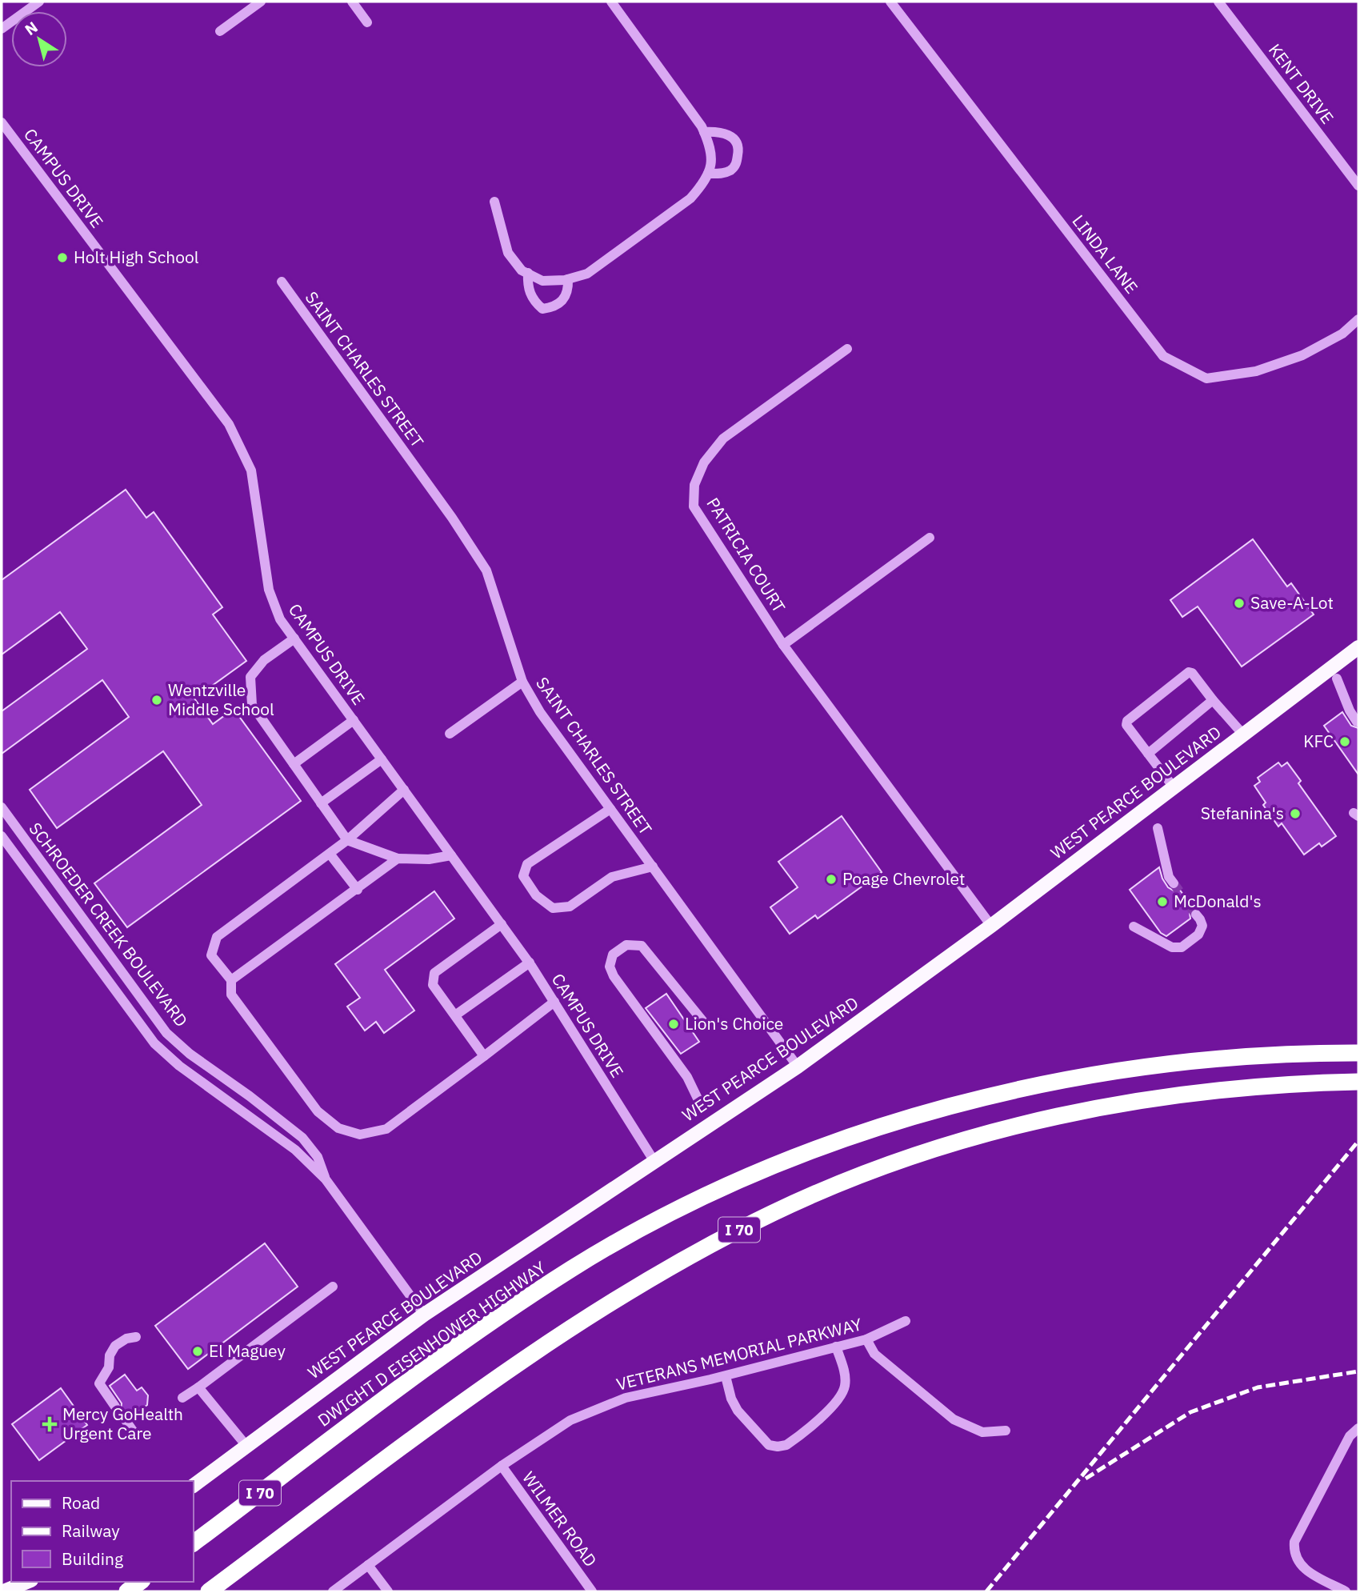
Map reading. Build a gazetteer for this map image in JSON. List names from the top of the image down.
{
  "streets": {
    "highway": ["I 70", "DWIGHT D EISENHOWER HIGHWAY"],
    "main road": ["WEST PEARCE BOULEVARD"],
    "street": [
      "KENT DRIVE",
      "CAMPUS DRIVE",
      "LINDA LANE",
      "SAINT CHARLES STREET",
      "PATRICIA COURT",
      "SCHROEDER CREEK BOULEVARD",
      "VETERANS MEMORIAL PARKWAY",
      "WILMER ROAD"
    ]
  },
  "crossings": [
    ["CAMPUS DRIVE", "WEST PEARCE BOULEVARD"],
    ["SAINT CHARLES STREET", "WEST PEARCE BOULEVARD"],
    ["PATRICIA COURT", "WEST PEARCE BOULEVARD"],
    ["WEST PEARCE BOULEVARD", "SCHROEDER CREEK BOULEVARD"],
    ["VETERANS MEMORIAL PARKWAY", "WILMER ROAD"]
  ],
  "places": {
    "other": [
      "Holt High School",
      "Save-A-Lot",
      "Wentzville Middle School",
      "KFC",
      "Stefanina's",
      "Poage Chevrolet",
      "McDonald's",
      "Lion's Choice",
      "El Maguey"
    ],
    "health": ["Mercy GoHealth Urgent Care"]
  },
  "legend": ["Road", "Railway", "Building"],
  "north": "top left"
}
